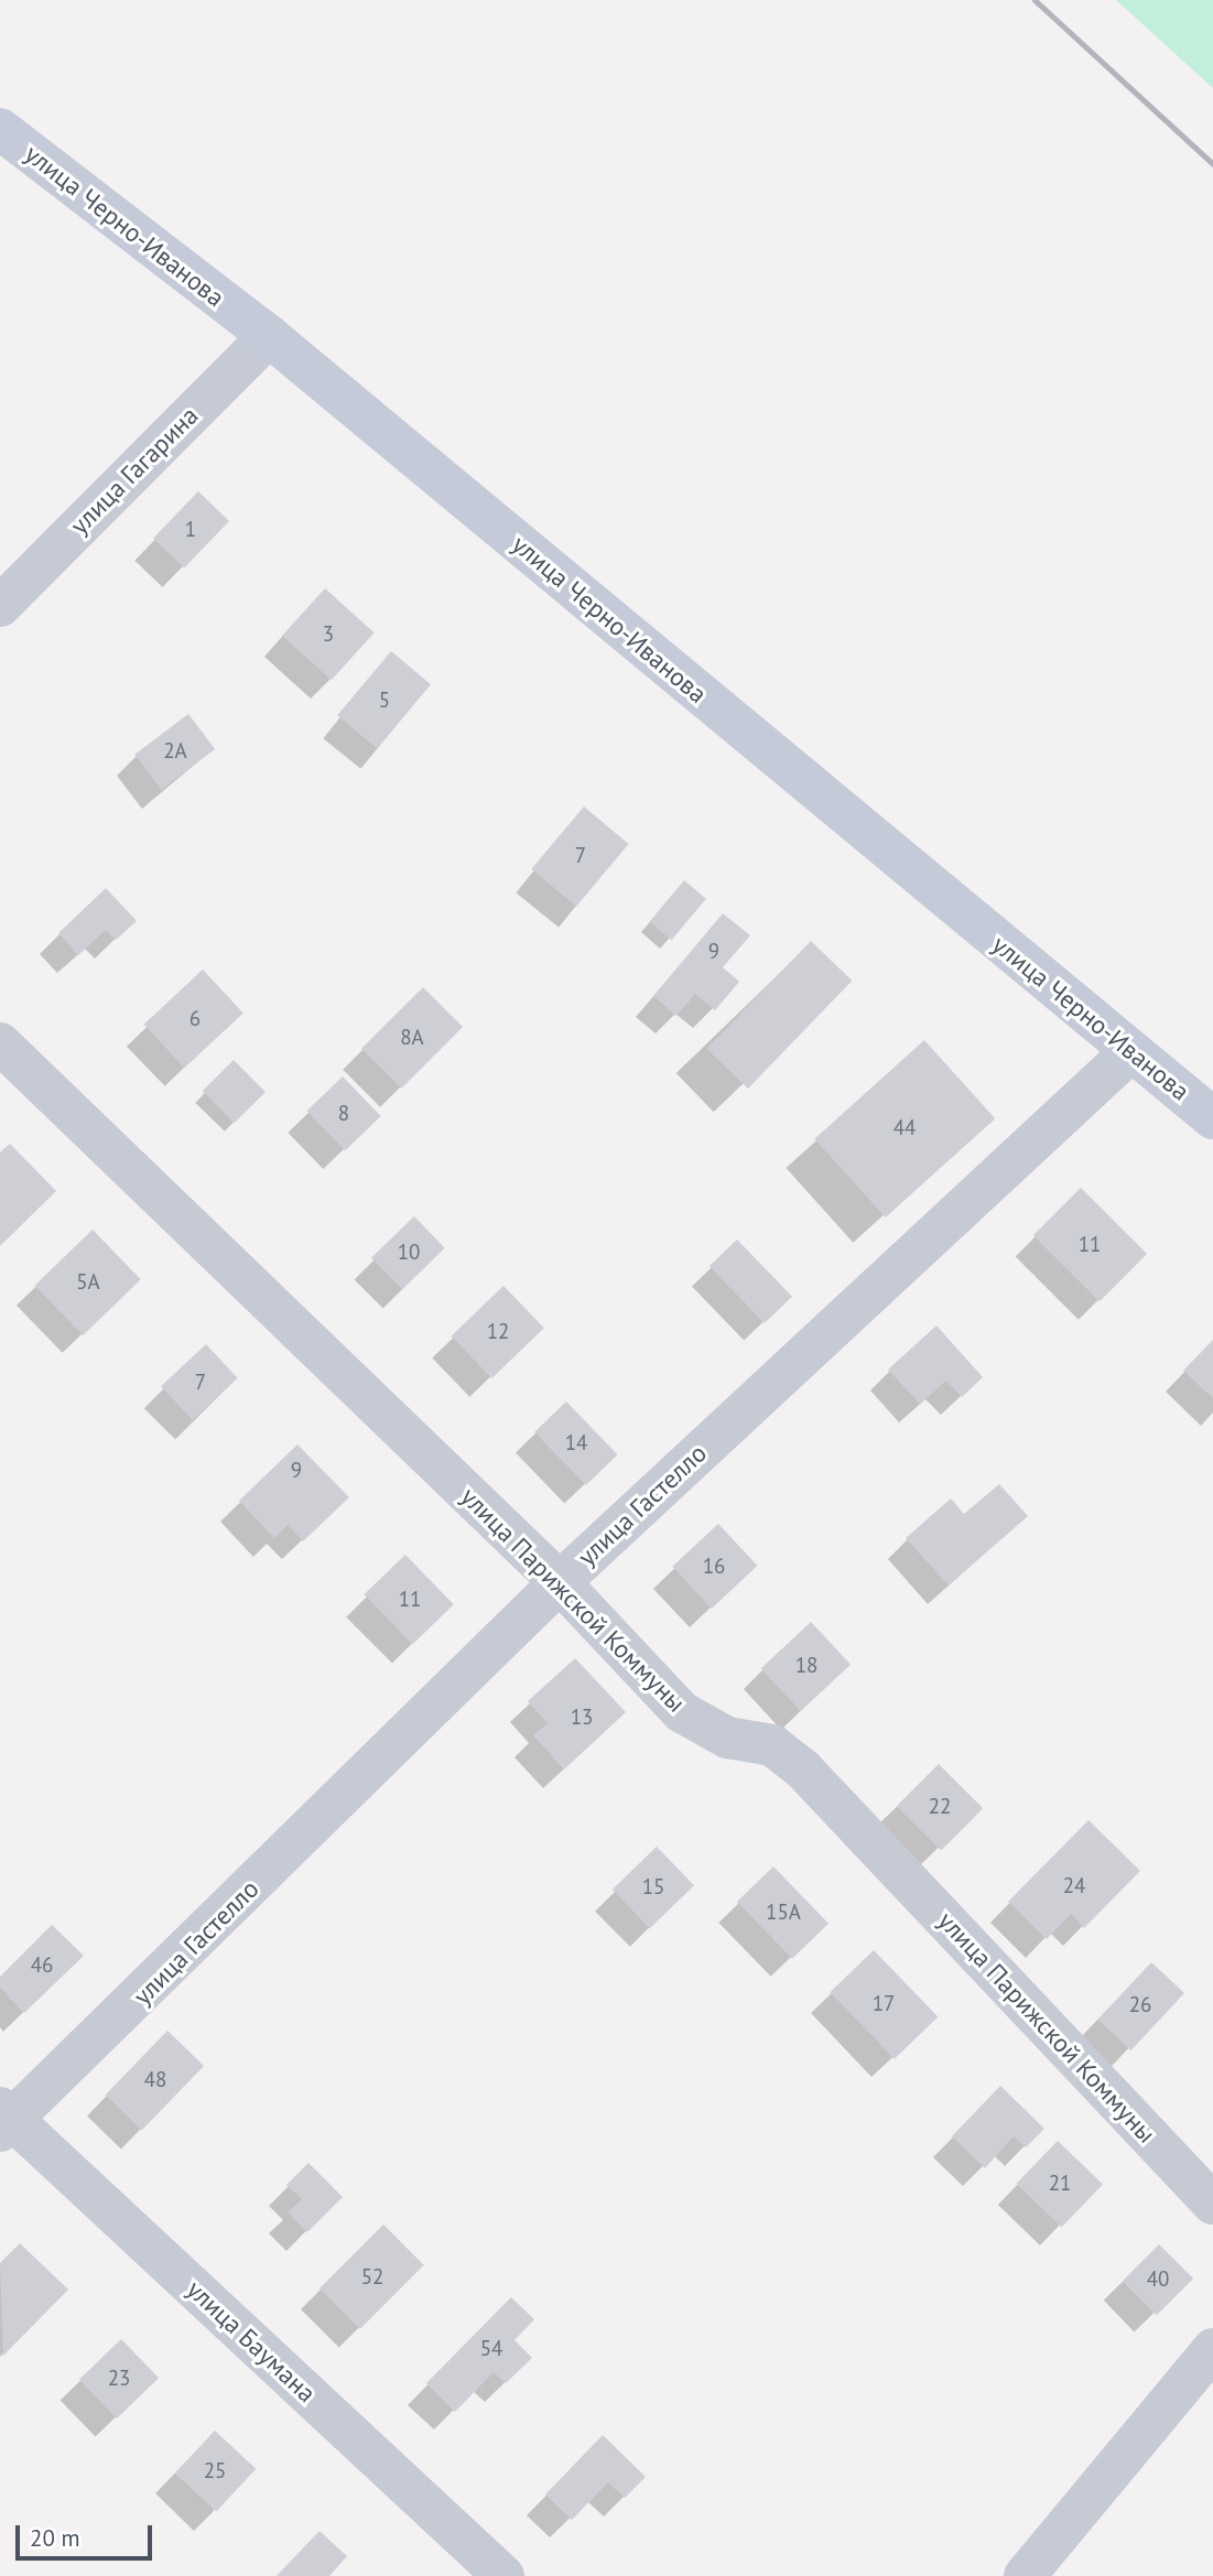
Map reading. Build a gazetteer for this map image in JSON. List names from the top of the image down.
{
  "streets": {
    "main road": ["улица Черно-Иванова"],
    "street": [
      "улица Гагарина",
      "улица Гастелло",
      "улица Парижской Коммуны",
      "улица Баумана"
    ]
  },
  "crossings": [
    ["улица Черно-Иванова", "улица Гагарина"],
    ["улица Черно-Иванова", "улица Гастелло"],
    ["улица Гастелло", "улица Парижской Коммуны"],
    ["улица Гастелло", "улица Баумана"]
  ],
  "house_numbers": [
    "1",
    "3",
    "5",
    "2А",
    "7",
    "9",
    "6",
    "8А",
    "8",
    "44",
    "11",
    "10",
    "5А",
    "12",
    "7",
    "14",
    "9",
    "16",
    "11",
    "18",
    "13",
    "22",
    "24",
    "15",
    "15А",
    "46",
    "17",
    "26",
    "48",
    "21",
    "52",
    "40",
    "54",
    "23",
    "25"
  ],
  "scale_bar": "20 m"
}
